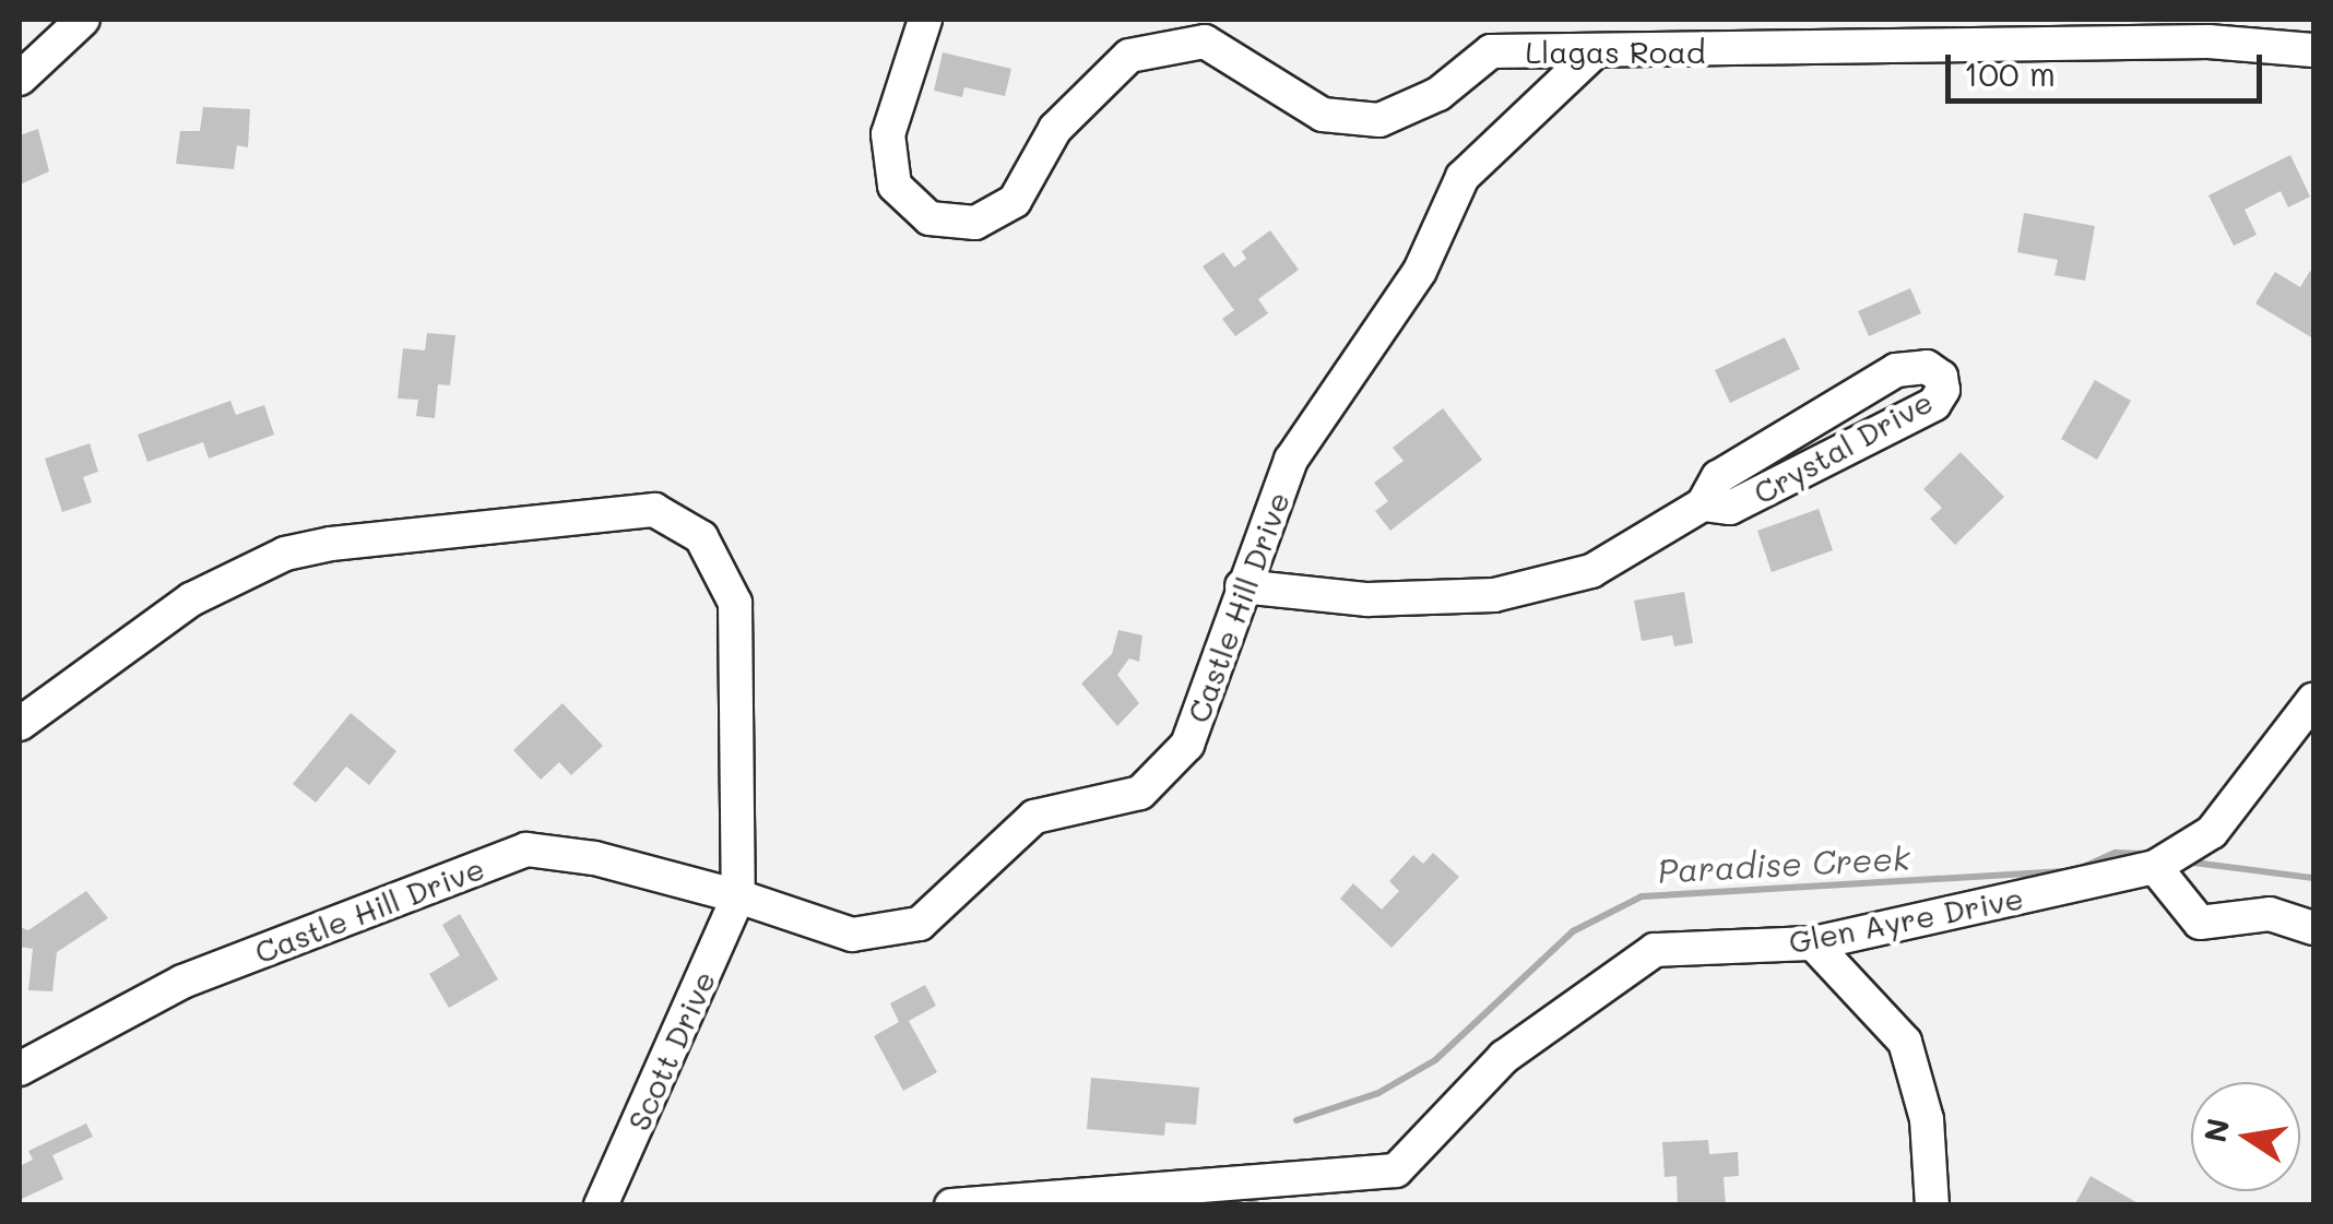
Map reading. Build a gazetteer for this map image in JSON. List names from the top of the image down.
{
  "streets": {
    "street": [
      "Llagas Road",
      "Crystal Drive",
      "Castle Hill Drive",
      "Glen Ayre Drive",
      "Scott Drive"
    ]
  },
  "crossings": [
    ["Llagas Road", "Castle Hill Drive"],
    ["Crystal Drive", "Castle Hill Drive"],
    ["Castle Hill Drive", "Scott Drive"]
  ],
  "water": ["Paradise Creek"],
  "scale_bar": "100 m",
  "north": "left"
}
